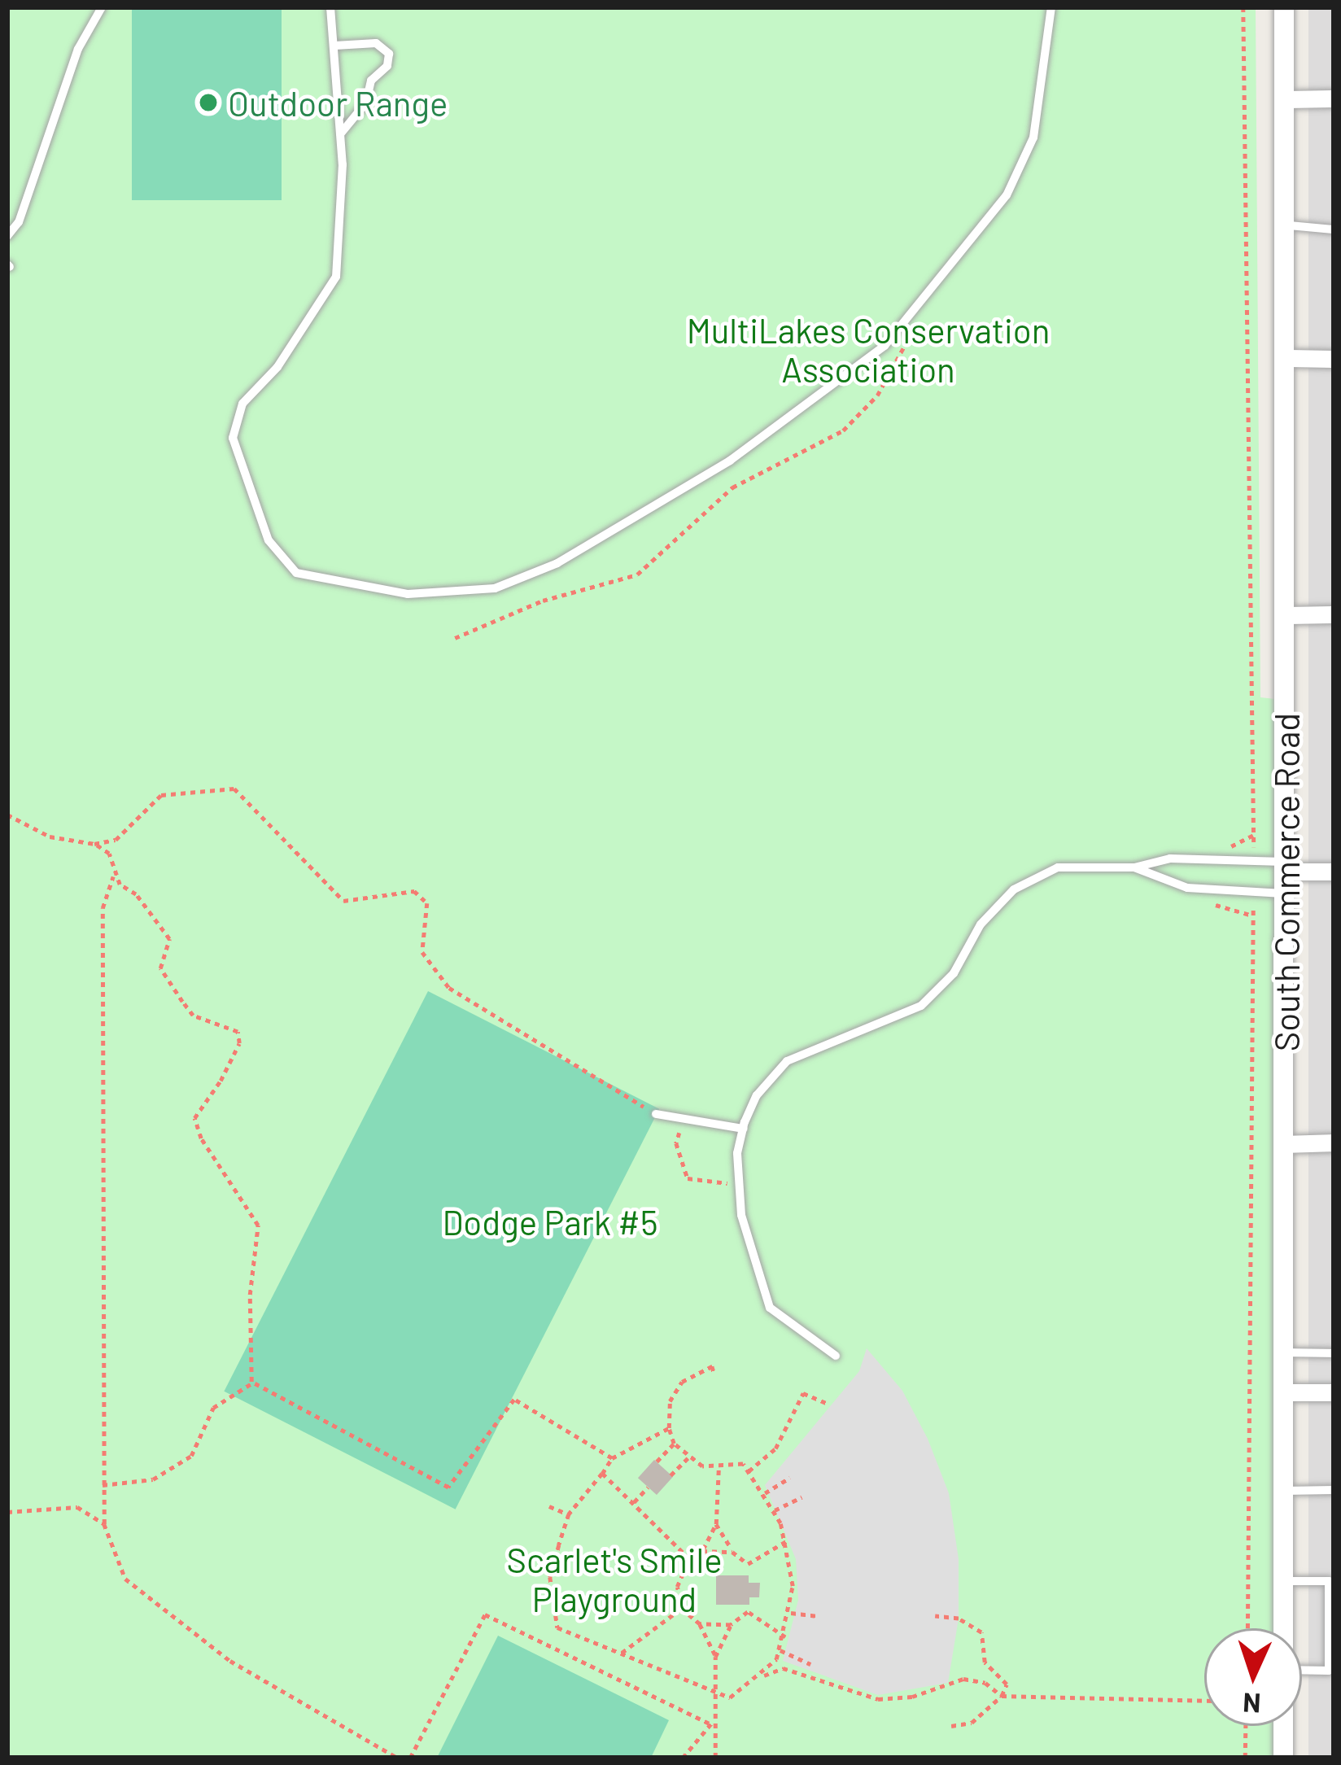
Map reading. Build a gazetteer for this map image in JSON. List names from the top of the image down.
{
  "streets": {
    "street": ["South Commerce Road"]
  },
  "parks": ["MultiLakes Conservation Association", "Dodge Park #5", "Scarlet's Smile Playground"],
  "places": ["Outdoor Range"],
  "north": "bottom"
}
